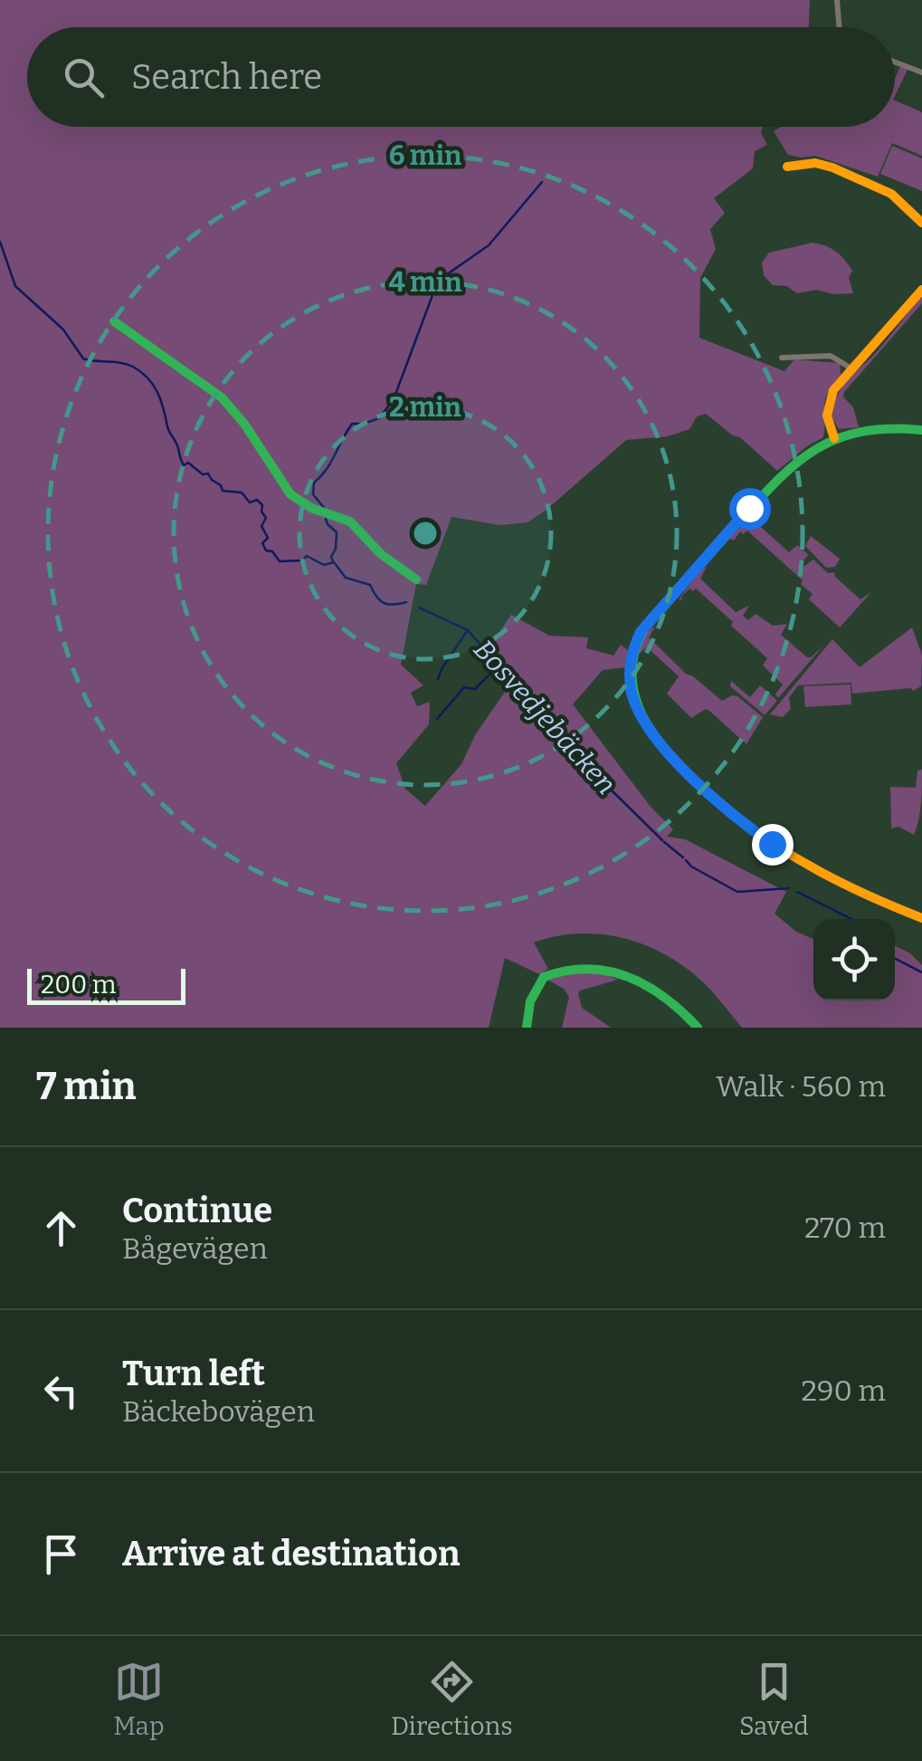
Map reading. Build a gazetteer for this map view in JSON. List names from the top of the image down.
{
  "water": ["Bosvedjebäcken"],
  "scale_bar": "200 m",
  "page": {
    "search": "Search here",
    "scale": "200 m",
    "heading": ["7 min", "Walk · 560 m"],
    "list": [
      ["Continue", "Bågevägen", "270 m"],
      ["Turn left", "Bäckebovägen", "290 m"],
      "Arrive at destination"
    ],
    "nav": ["Map", "Directions", "Saved"]
  },
  "rings": ["6 min", "4 min", "2 min"]
}
